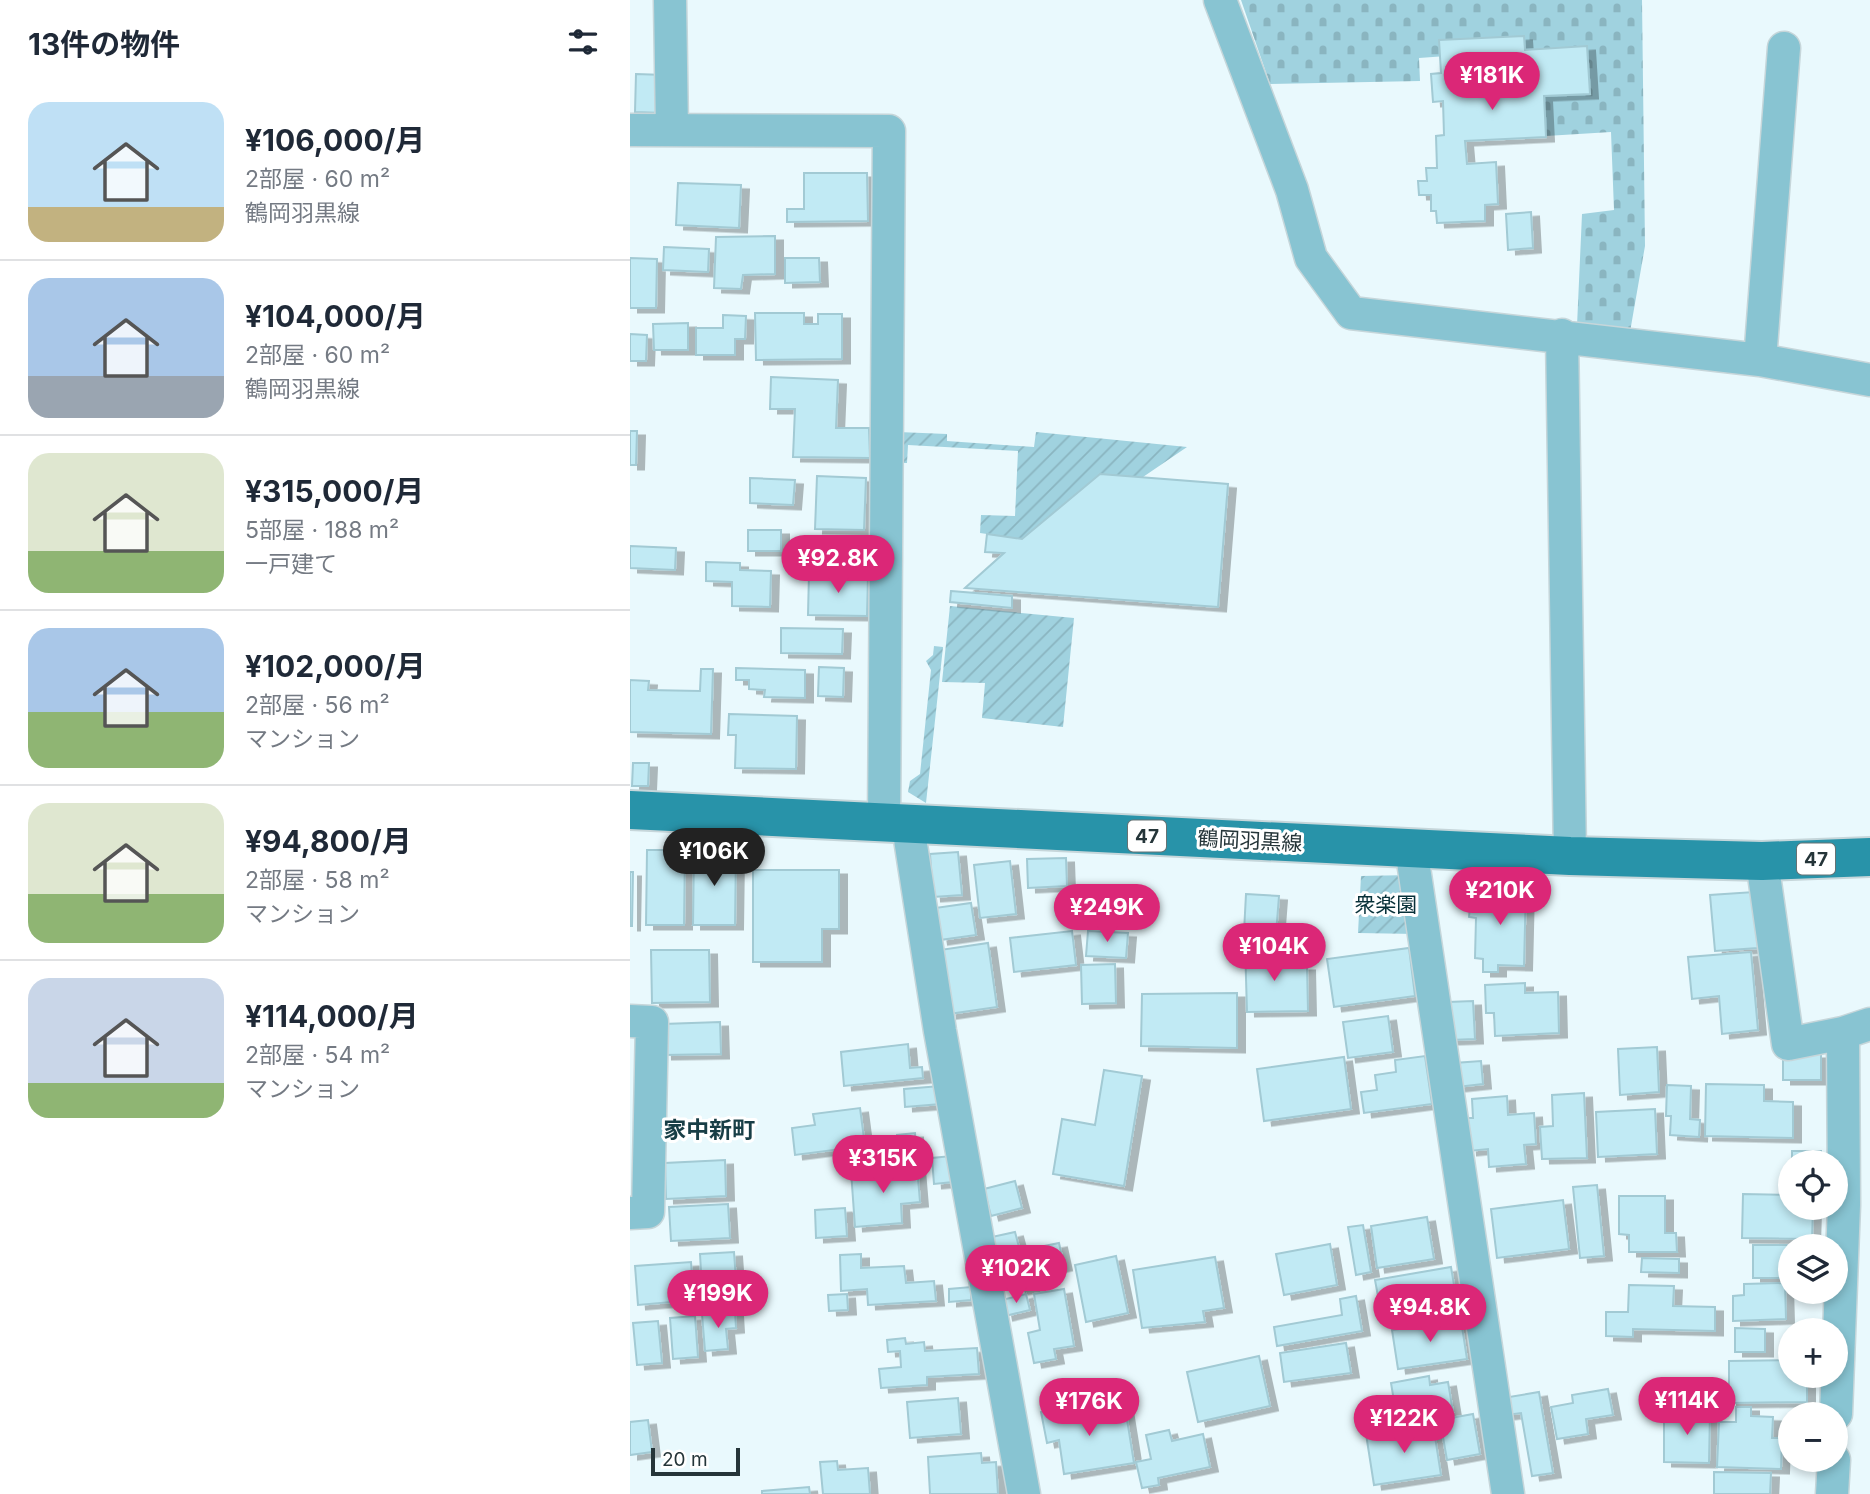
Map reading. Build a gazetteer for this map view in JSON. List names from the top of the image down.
{
  "streets": {
    "main road": ["47", "鶴岡羽黒線"]
  },
  "districts": ["家中新町"],
  "parks": ["衆楽園"],
  "scale_bar": "20 m",
  "page": {
    "heading": "13件の物件",
    "price": [
      "¥181K",
      "¥92.8K",
      "¥106K",
      "¥210K",
      "¥249K",
      "¥104K",
      "¥315K",
      "¥102K",
      "¥199K",
      "¥94.8K",
      "¥114K",
      "¥176K",
      "¥122K"
    ],
    "list": [
      {
        "name": "¥106,000/月",
        "note": "2部屋 · 60 m² · 鶴岡羽黒線"
      },
      {
        "name": "¥104,000/月",
        "note": "2部屋 · 60 m² · 鶴岡羽黒線"
      },
      {
        "name": "¥315,000/月",
        "note": "5部屋 · 188 m² · 一戸建て"
      },
      {
        "name": "¥102,000/月",
        "note": "2部屋 · 56 m² · マンション"
      },
      {
        "name": "¥94,800/月",
        "note": "2部屋 · 58 m² · マンション"
      },
      {
        "name": "¥114,000/月",
        "note": "2部屋 · 54 m² · マンション"
      }
    ],
    "map_buttons": ["+", "−"],
    "scale": "20 m"
  }
}
